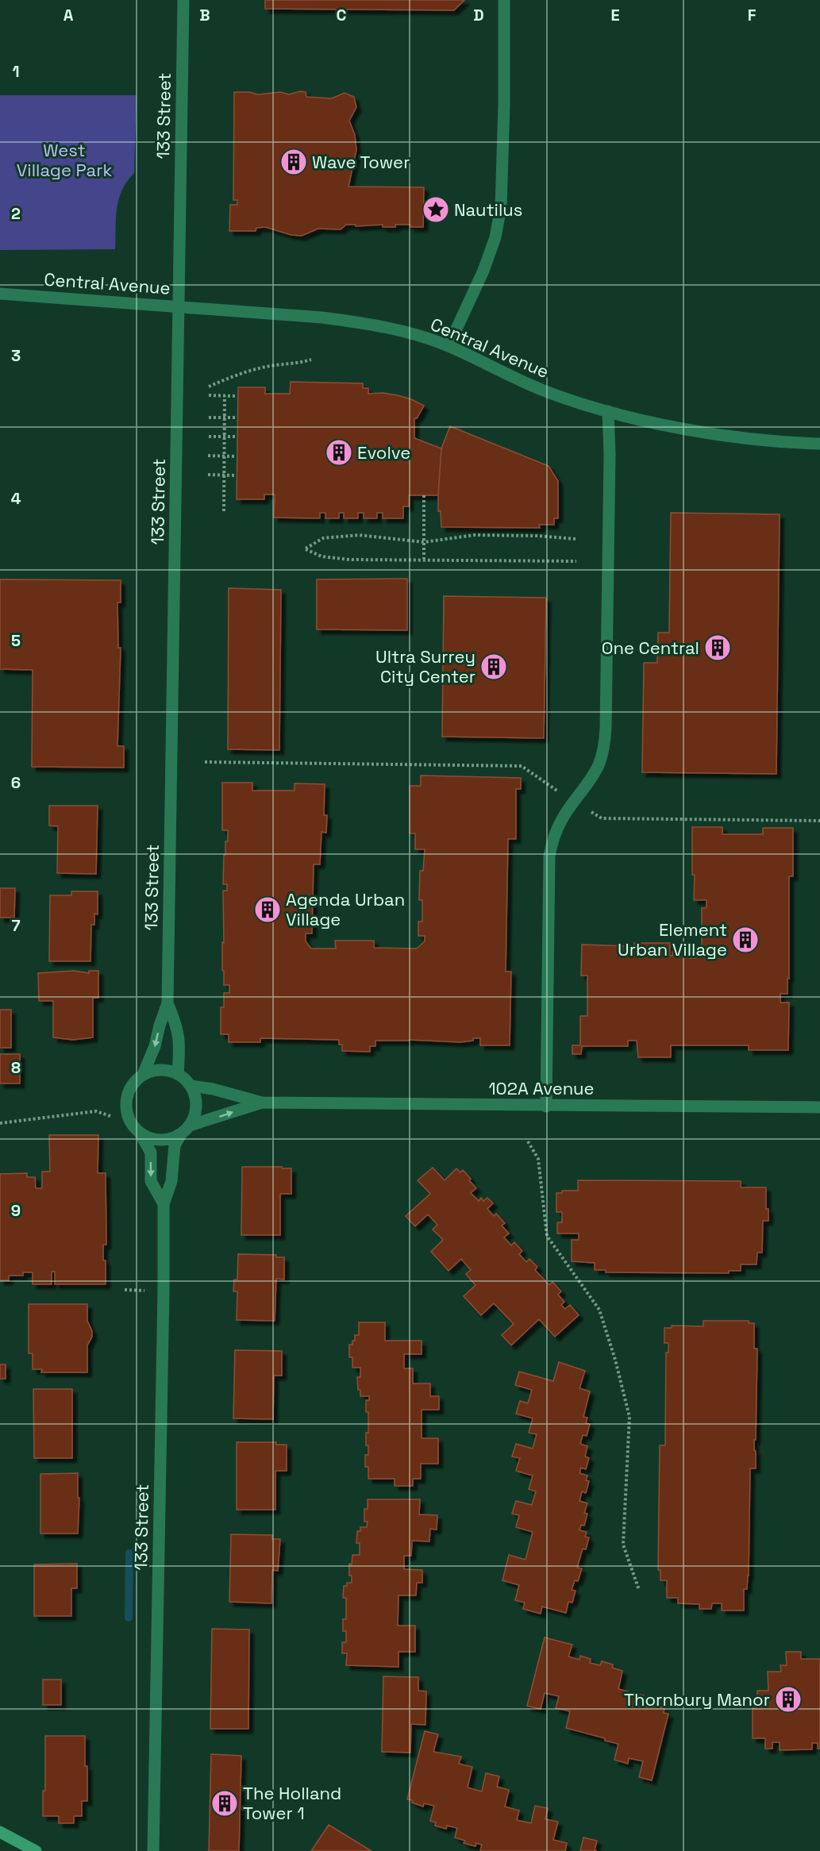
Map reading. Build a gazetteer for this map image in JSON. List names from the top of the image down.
{
  "streets": {
    "street": ["133 Street", "Central Avenue", "102A Avenue"]
  },
  "crossings": [
    ["133 Street", "Central Avenue"],
    ["133 Street", "102A Avenue"]
  ],
  "parks": ["West Village Park"],
  "places": {
    "building": [
      "Wave Tower",
      "Evolve",
      "One Central",
      "Ultra Surrey City Center",
      "Agenda Urban Village",
      "Element Urban Village",
      "Thornbury Manor",
      "The Holland Tower 1"
    ],
    "place": ["Nautilus"]
  },
  "grid": {
    "columns": [
      "A",
      "B",
      "C",
      "D",
      "E",
      "F"
    ],
    "rows": [
      "1",
      "2",
      "3",
      "4",
      "5",
      "6",
      "7",
      "8",
      "9"
    ]
  }
}
